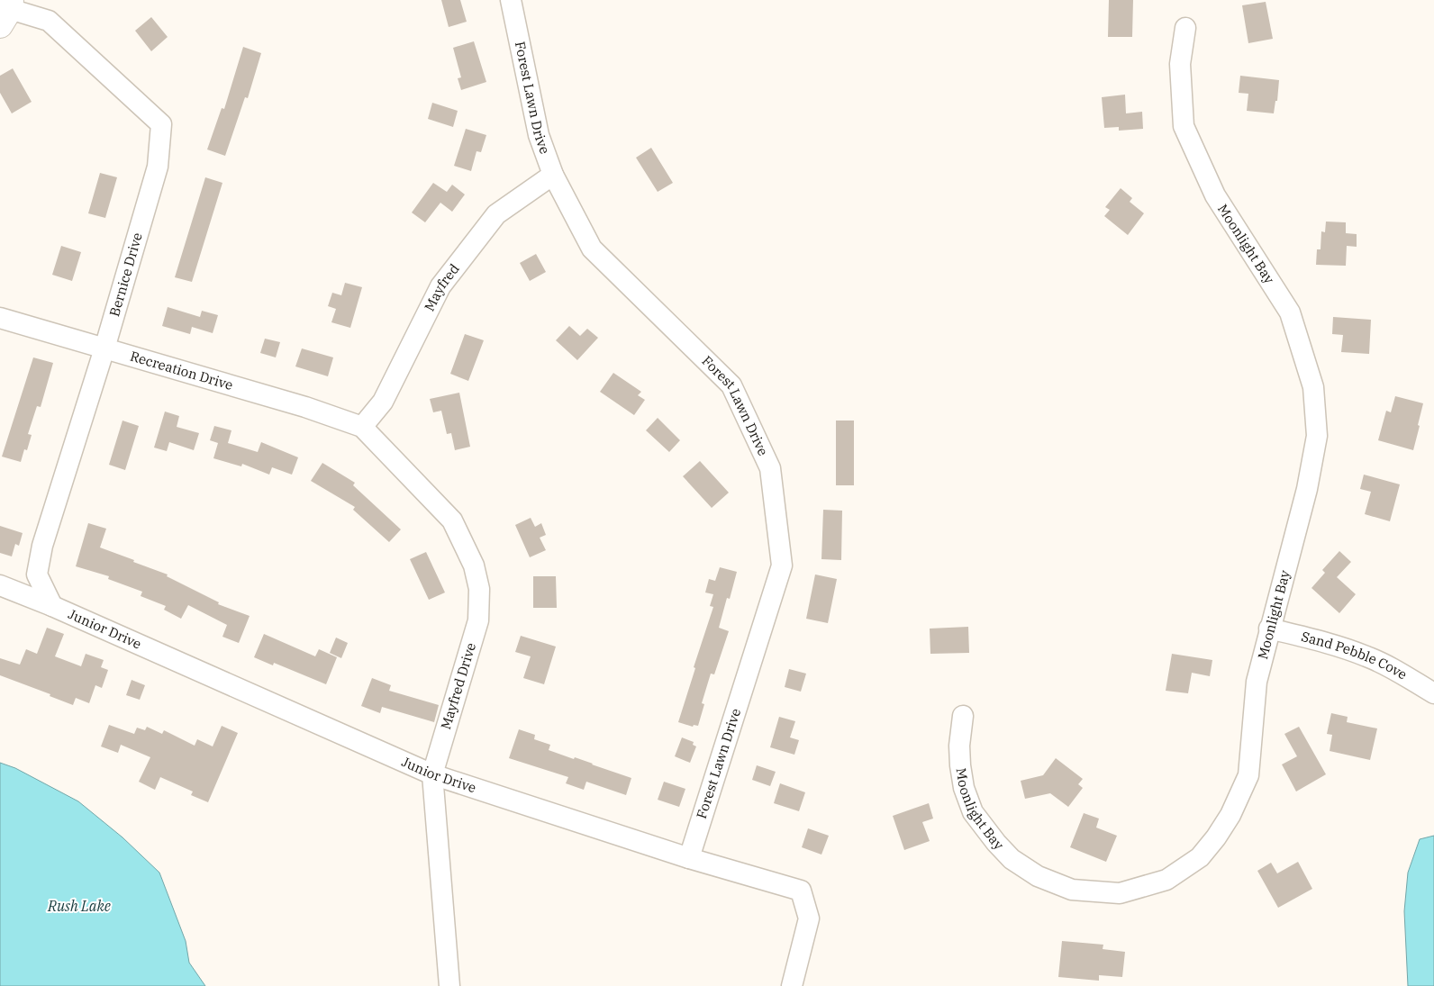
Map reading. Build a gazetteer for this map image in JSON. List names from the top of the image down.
{
  "streets": {
    "street": [
      "Forest Lawn Drive",
      "Moonlight Bay",
      "Bernice Drive",
      "Mayfred",
      "Recreation Drive",
      "Junior Drive",
      "Sand Pebble Cove",
      "Mayfred Drive"
    ]
  },
  "crossings": [
    ["Forest Lawn Drive", "Mayfred"],
    ["Forest Lawn Drive", "Junior Drive"],
    ["Moonlight Bay", "Sand Pebble Cove"],
    ["Bernice Drive", "Recreation Drive"],
    ["Bernice Drive", "Junior Drive"],
    ["Mayfred", "Recreation Drive"],
    ["Mayfred", "Mayfred Drive"],
    ["Recreation Drive", "Mayfred Drive"],
    ["Junior Drive", "Mayfred Drive"]
  ],
  "water": ["Rush Lake"]
}
